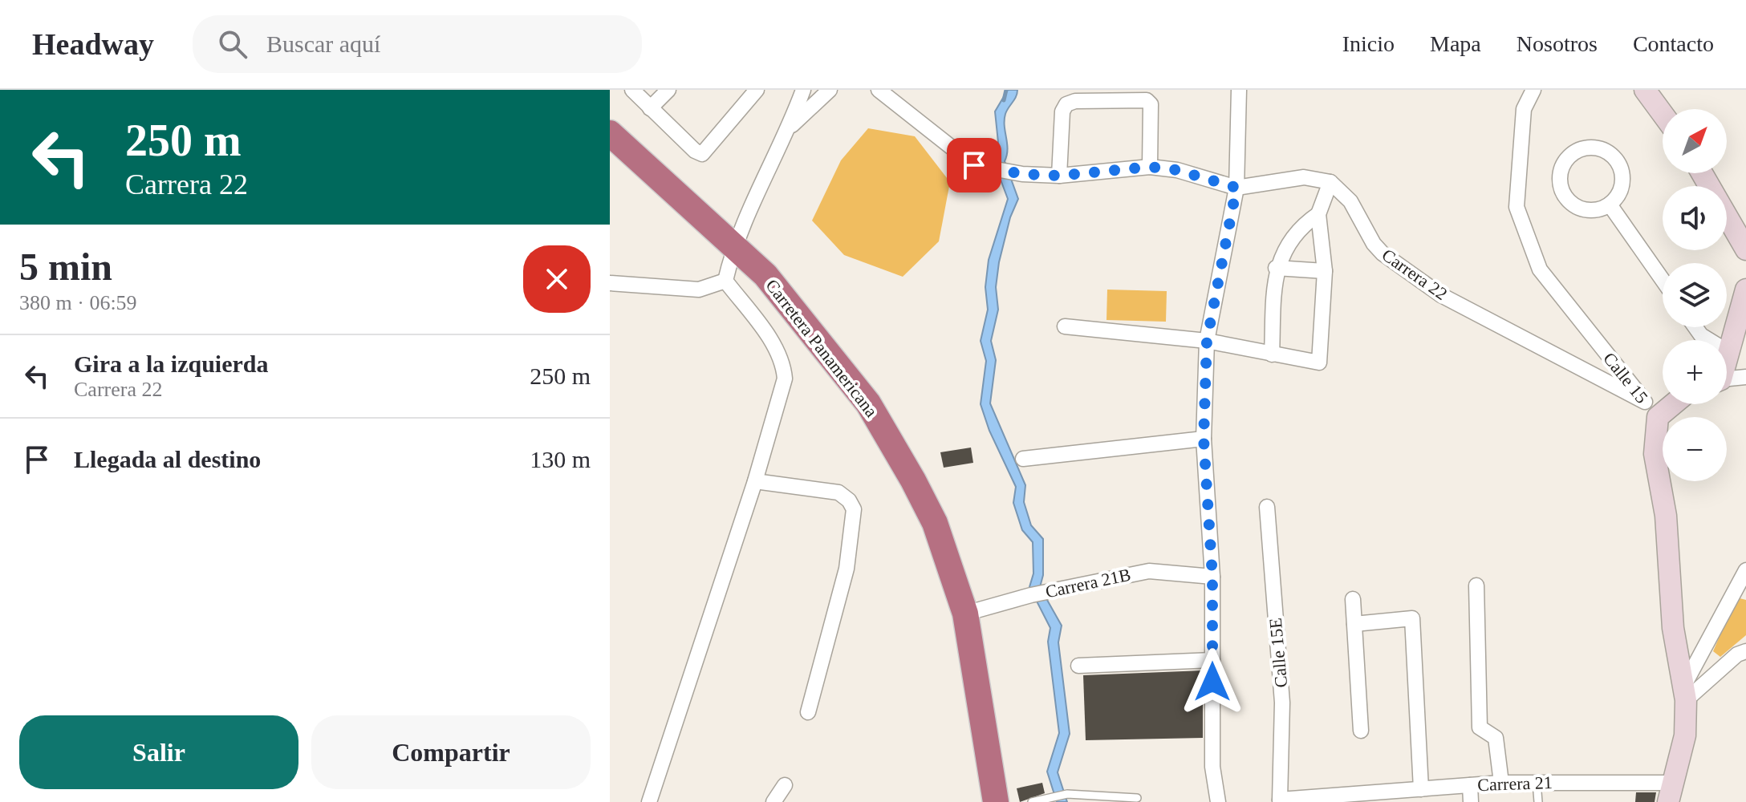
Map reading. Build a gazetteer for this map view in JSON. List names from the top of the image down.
{
  "streets": {
    "highway": ["Carretera Panamericana"],
    "street": [
      "Carrera 22",
      "Calle 15",
      "Carrera 21B",
      "Calle 15E",
      "Carrera 21"
    ]
  },
  "crossings": [
    ["Carrera 22", "Calle 15"],
    ["Carretera Panamericana", "Carrera 21B"],
    ["Calle 15", "Carrera 21"],
    ["Calle 15E", "Carrera 21"]
  ],
  "north": "top right",
  "page": {
    "header": "Headway",
    "search": "Buscar aquí",
    "nav": [
      "Inicio",
      "Mapa",
      "Nosotros",
      "Contacto"
    ],
    "turn": ["250 m", "Carrera 22"],
    "map_buttons": ["+", "−"],
    "heading": ["5 min", "380 m · 06:59"],
    "list": [
      {
        "name": "Gira a la izquierda",
        "note": "Carrera 22",
        "value": "250 m"
      },
      {
        "name": "Llegada al destino",
        "value": "130 m"
      }
    ],
    "buttons": ["Salir", "Compartir"]
  }
}
